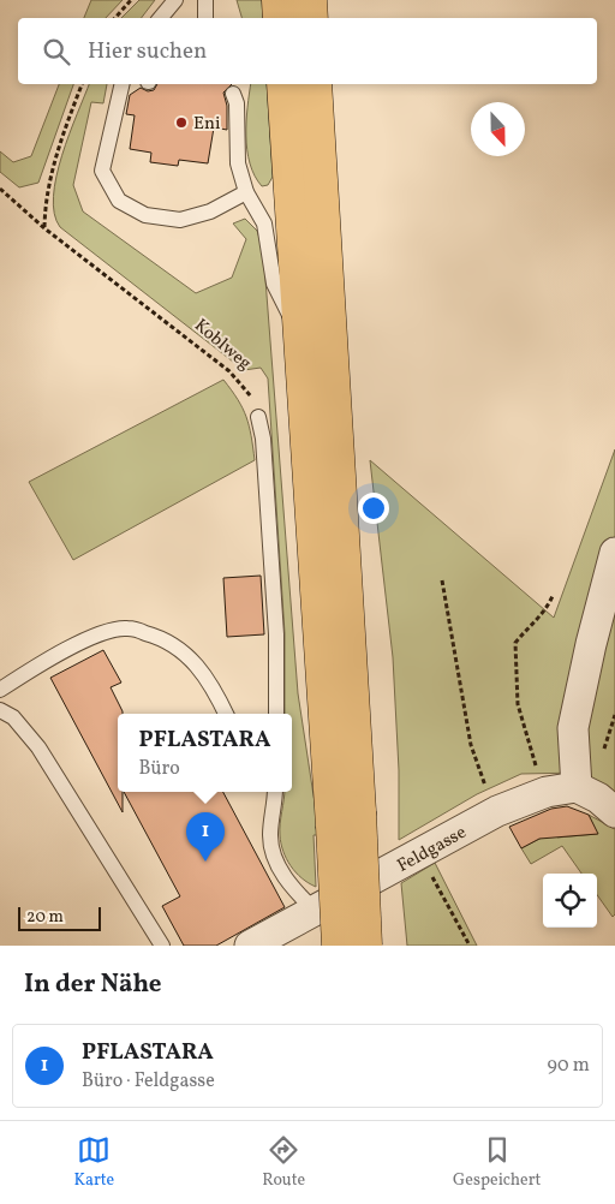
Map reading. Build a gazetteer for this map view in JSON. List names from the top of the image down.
{
  "streets": {
    "street": ["Feldgasse"],
    "path": ["Koblweg"]
  },
  "places": ["Eni"],
  "scale_bar": "20 m",
  "north": "bottom",
  "page": {
    "search": "Hier suchen",
    "popup": ["PFLASTARA", "Büro"],
    "pins": "1",
    "scale": "20 m",
    "heading": "In der Nähe",
    "list": [
      {
        "mark": "1",
        "name": "PFLASTARA",
        "note": "Büro · Feldgasse",
        "value": "90 m"
      }
    ],
    "nav": ["Karte", "Route", "Gespeichert"]
  }
}
